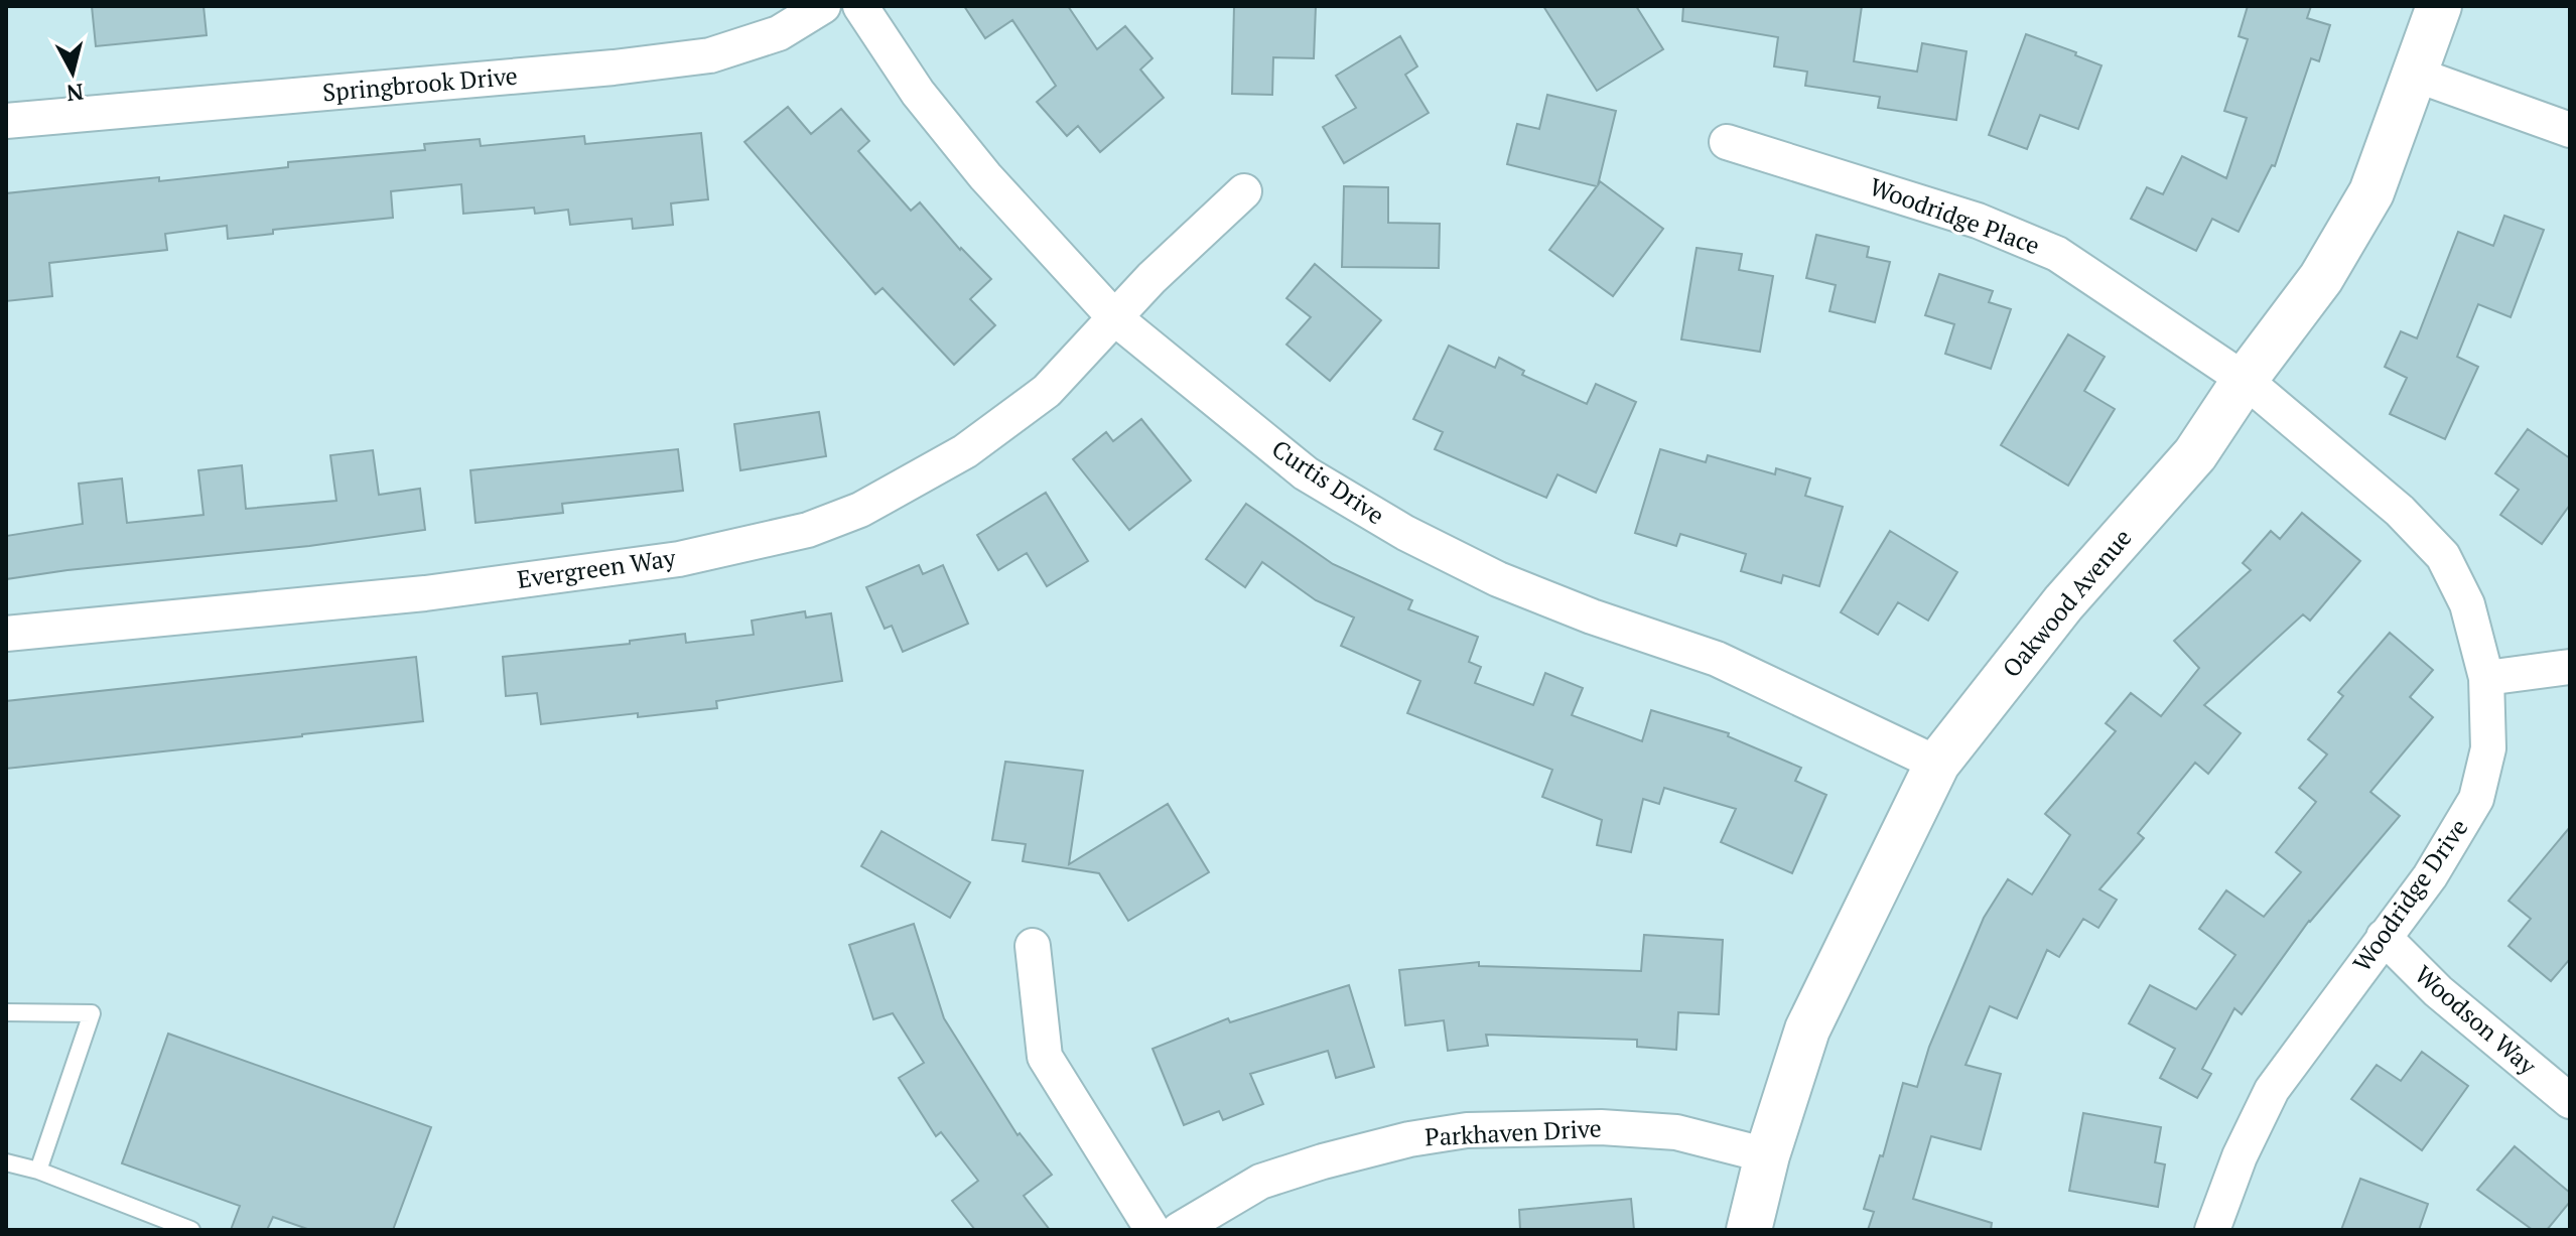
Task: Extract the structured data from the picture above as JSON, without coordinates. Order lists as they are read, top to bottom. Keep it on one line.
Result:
{"streets":{"main road":["Oakwood Avenue"],"street":["Springbrook Drive","Woodridge Place","Curtis Drive","Evergreen Way","Woodridge Drive","Woodson Way","Parkhaven Drive"]},"crossings":[["Woodridge Place","Oakwood Avenue"],["Woodridge Place","Woodridge Drive"],["Curtis Drive","Evergreen Way"],["Curtis Drive","Oakwood Avenue"],["Oakwood Avenue","Woodridge Drive"],["Oakwood Avenue","Parkhaven Drive"],["Woodridge Drive","Woodson Way"]],"north":"bottom"}
